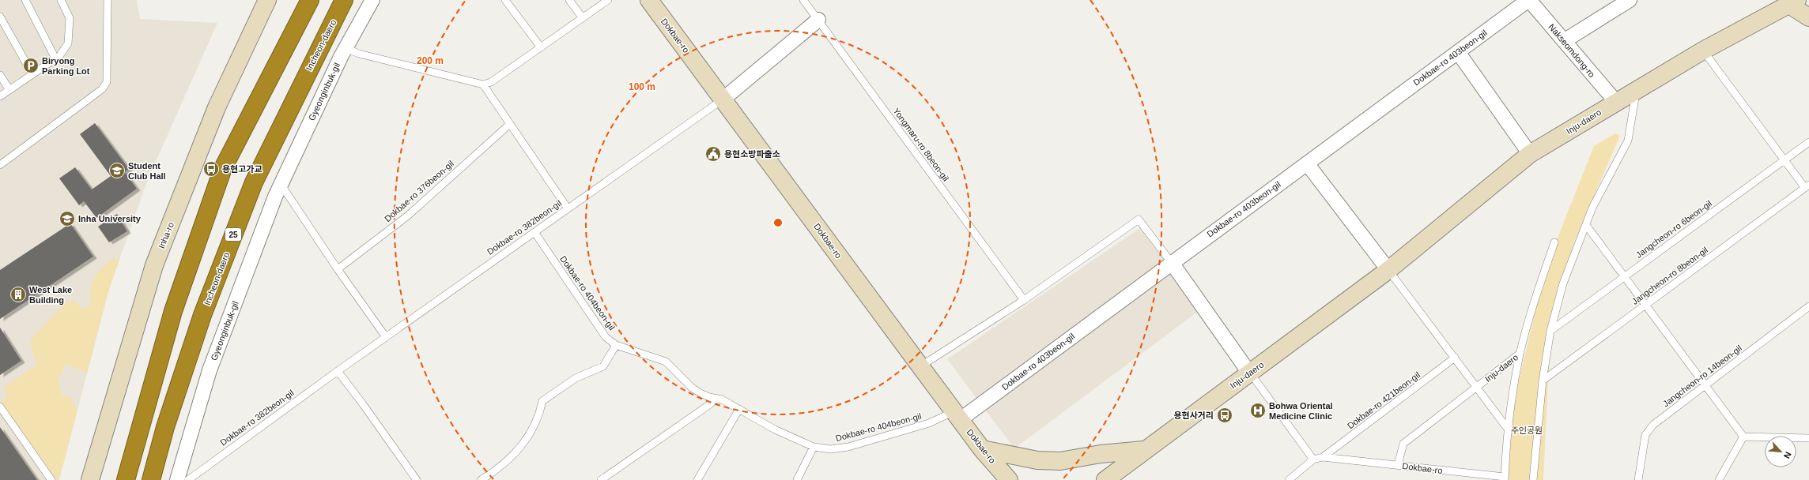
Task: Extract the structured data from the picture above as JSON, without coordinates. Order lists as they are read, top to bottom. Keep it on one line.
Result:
{"streets":{"highway":["Incheon-daero","25"],"main road":["Dokbae-ro","Inju-daero","Inha-ro"],"street":["Nakseomdong-ro","Dokbae-ro 403beon-gil","Gyeonginbuk-gil"],"lane":["Yongmaru-ro 8beon-gil","Dokbae-ro 376beon-gil","Dokbae-ro 382beon-gil","Jangcheon-ro 6beon-gil","Jangcheon-ro 8beon-gil","Dokbae-ro 404beon-gil","Jangcheon-ro 14beon-gil","Dokbae-ro 421beon-gil"]},"crossings":[["Dokbae-ro","Dokbae-ro 403beon-gil"],["Dokbae-ro","Inju-daero"],["Dokbae-ro","Dokbae-ro 382beon-gil"],["Dokbae-ro","Dokbae-ro 404beon-gil"],["Dokbae-ro","Dokbae-ro 421beon-gil"],["Nakseomdong-ro","Dokbae-ro 403beon-gil"],["Nakseomdong-ro","Inju-daero"],["Dokbae-ro 403beon-gil","Dokbae-ro 404beon-gil"],["Inju-daero","Dokbae-ro 421beon-gil"],["Dokbae-ro 382beon-gil","Dokbae-ro 404beon-gil"]],"parks":["주인공원"],"places":{"parking":["Biryong Parking Lot"],"public building":["용현소방파출소"],"bus stop":["용현고가교","용현사거리"],"school or university":["Student Club Hall","Inha University"],"building":["West Lake Building"],"hospital":["Bohwa Oriental Medicine Clinic"]},"north":"bottom right","rings":["200 m","100 m"]}
